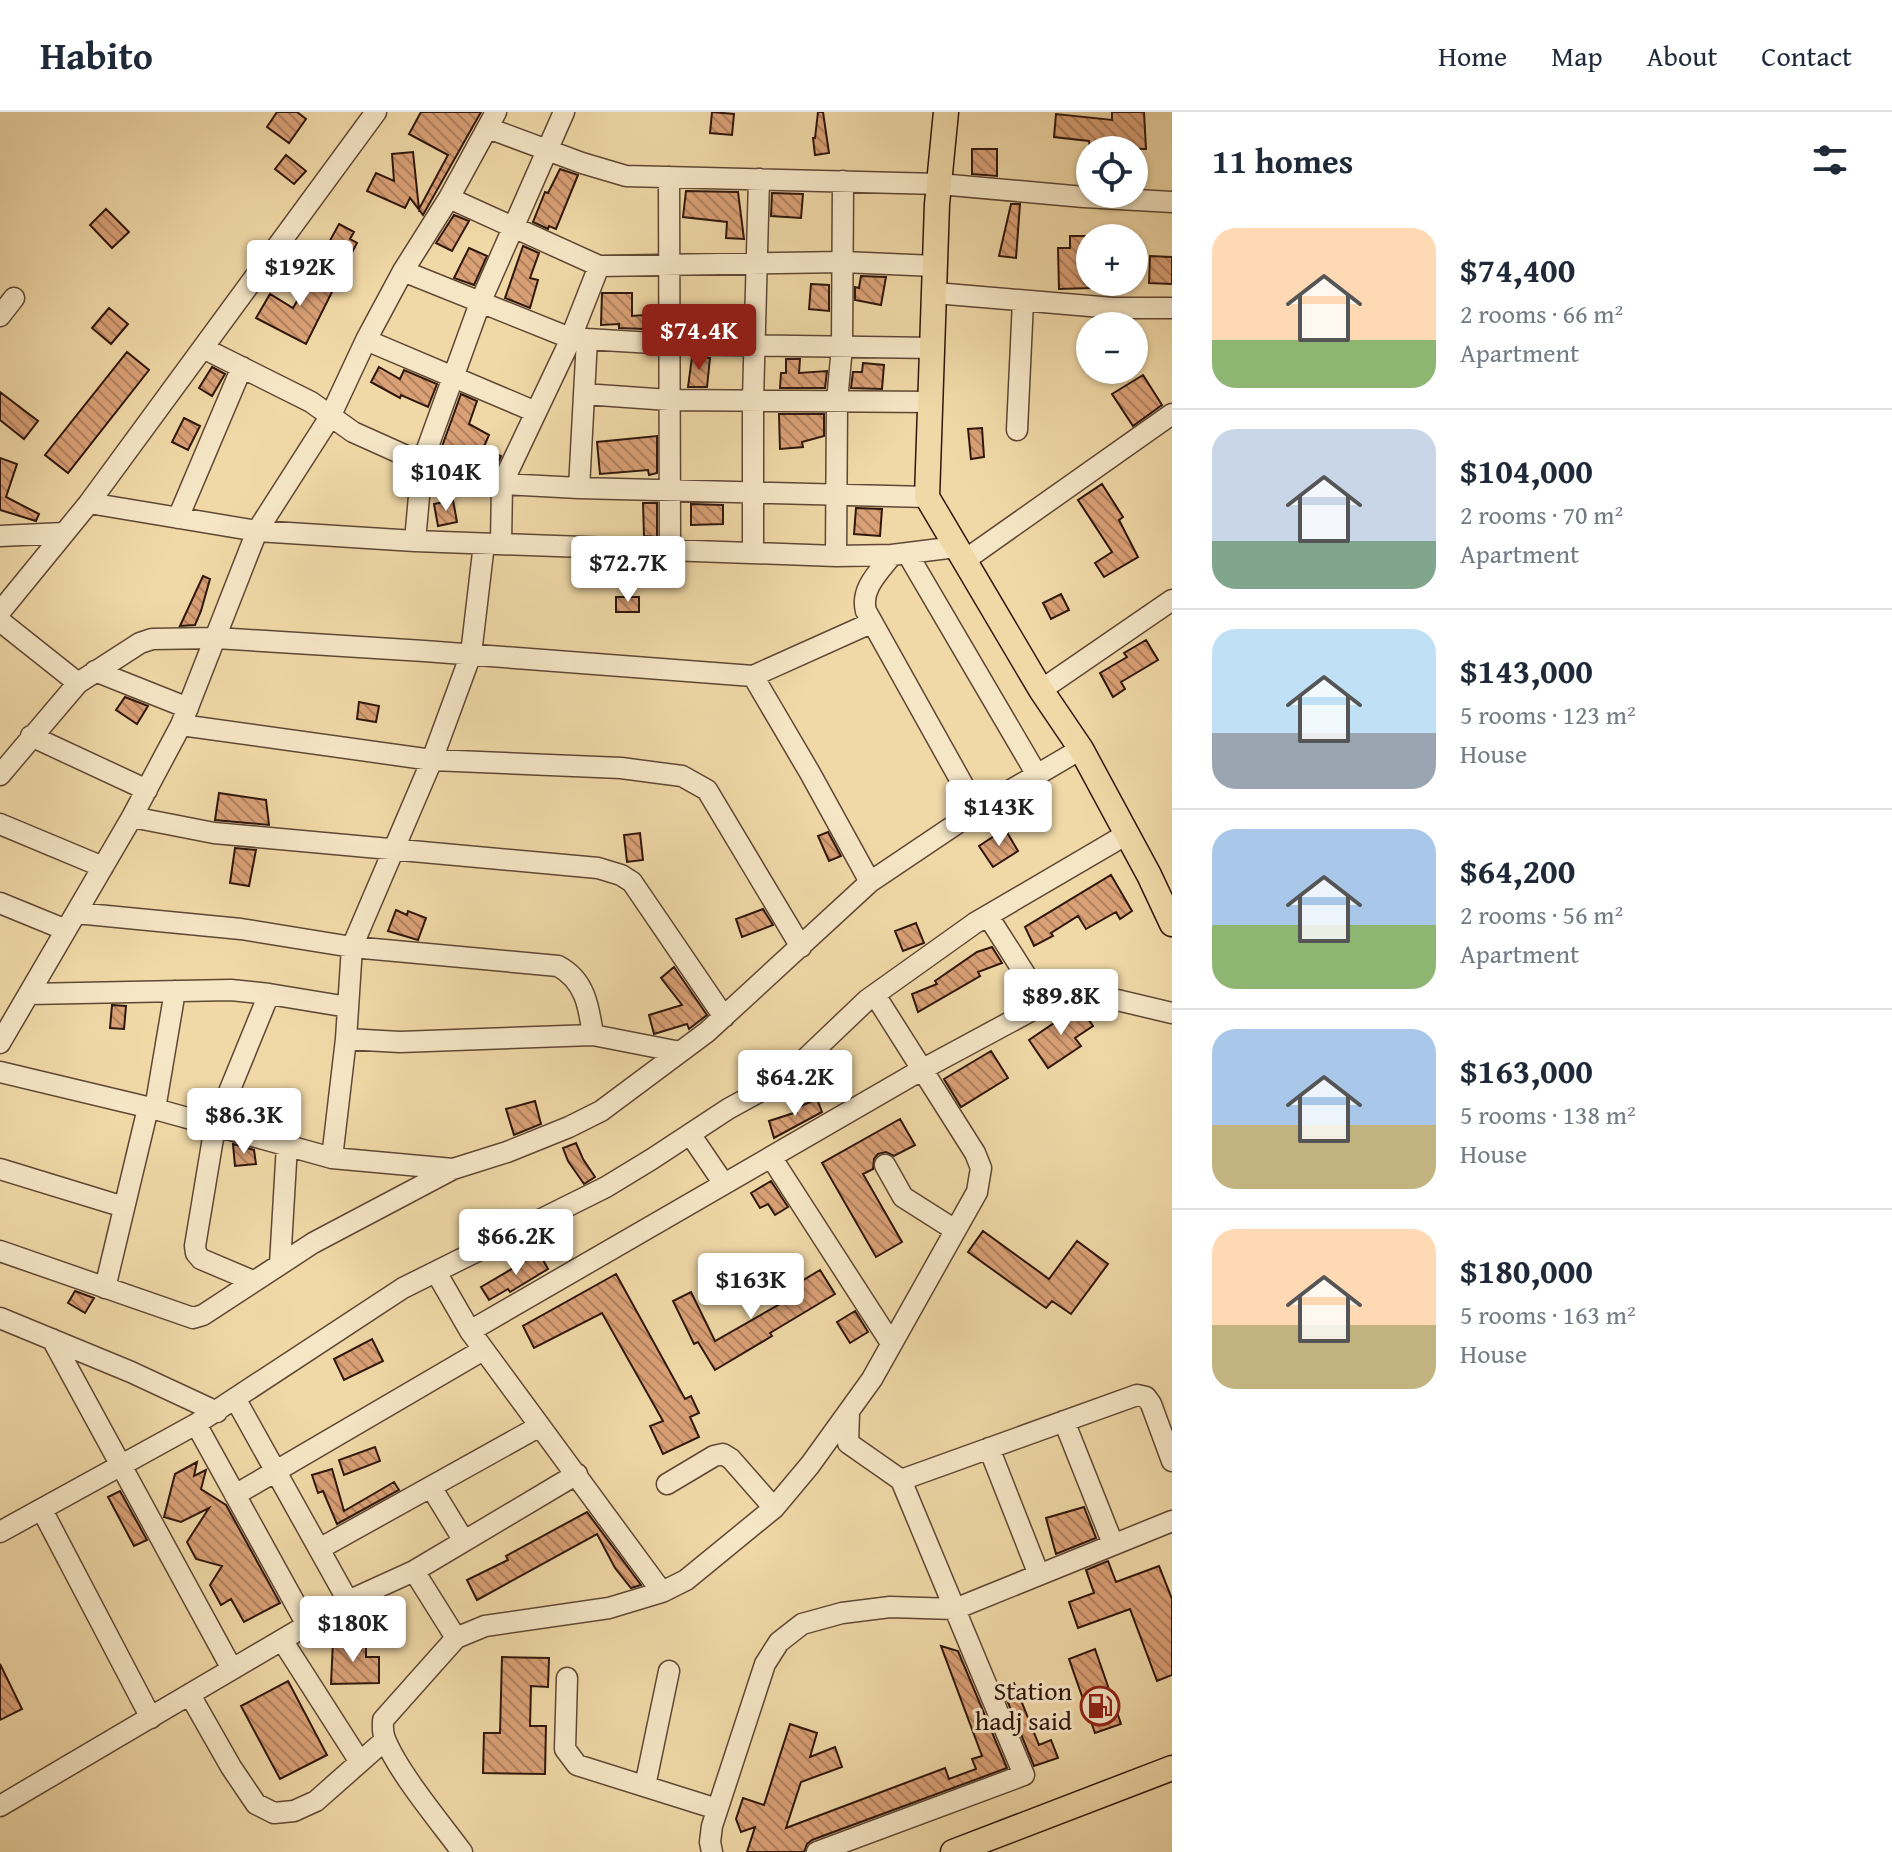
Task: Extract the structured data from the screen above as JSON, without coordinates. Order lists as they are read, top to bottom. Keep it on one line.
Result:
{"places":{"fuel station":["Station hadj said"]},"page":{"header":"Habito","nav":["Home","Map","About","Contact"],"heading":"11 homes","map_buttons":["+","−"],"list":[{"name":"$74,400","note":"2 rooms · 66 m² · Apartment"},{"name":"$104,000","note":"2 rooms · 70 m² · Apartment"},{"name":"$143,000","note":"5 rooms · 123 m² · House"},{"name":"$64,200","note":"2 rooms · 56 m² · Apartment"},{"name":"$163,000","note":"5 rooms · 138 m² · House"},{"name":"$180,000","note":"5 rooms · 163 m² · House"}],"price":["$192K","$74.4K","$104K","$72.7K","$143K","$89.8K","$64.2K","$86.3K","$66.2K","$163K","$180K"]}}
